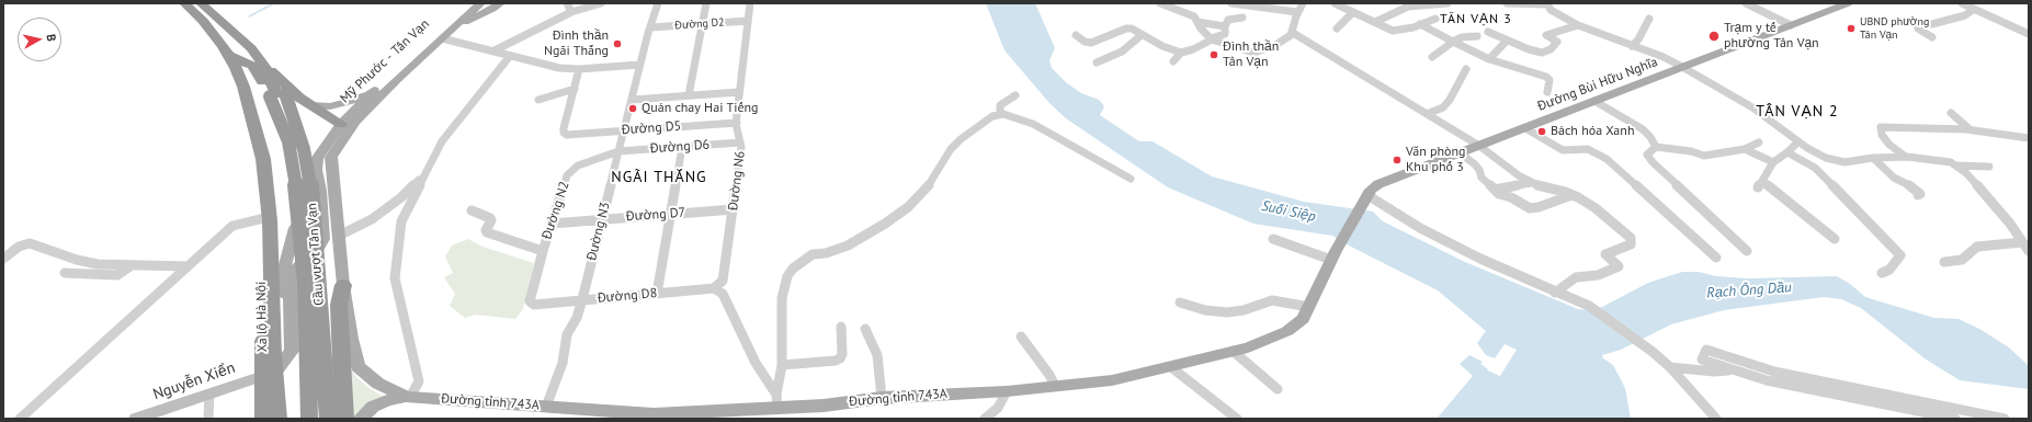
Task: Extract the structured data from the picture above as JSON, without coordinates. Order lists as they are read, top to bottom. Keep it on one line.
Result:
{"streets":{"highway":["Cầu vượt Tân Vạn","Xa lộ Hà Nội"],"main road":["Mỹ Phước - Tân Vạn","Đường Bùi Hữu Nghĩa","Nguyễn Xiển","Đường tỉnh 743A"],"street":["Đường D2","Đường D5","Đường D6","Đường N6","Đường N2","Đường D7","Đường N3","Đường D8"]},"crossings":[["Đường D2","Đường N6"],["Đường D2","Đường N3"],["Mỹ Phước - Tân Vạn","Đường tỉnh 743A"],["Đường Bùi Hữu Nghĩa","Đường tỉnh 743A"],["Đường D5","Đường N6"],["Đường D5","Đường N3"],["Đường D6","Đường N6"],["Đường D6","Đường N2"],["Đường D6","Đường N3"],["Đường N6","Đường D7"],["Đường N6","Đường D8"],["Đường N2","Đường D7"],["Đường N2","Đường N3"],["Đường N2","Đường D8"],["Đường D7","Đường N3"],["Đường N3","Đường D8"],["Đường N3","Đường tỉnh 743A"],["Xa lộ Hà Nội","Nguyễn Xiển"]],"districts":["TÂN VẠN 3","TÂN VẠN 2","NGÃI THẮNG"],"water":["Suối Siệp","Rạch Ông Dầu"],"places":["UBND phường Tân Vạn","Trạm y tế phường Tân Vạn","Đình thần Ngãi Thắng","Đình thần Tân Vạn","Quán chay Hai Tiếng","Bách hóa Xanh","Văn phòng Khu phố 3"],"north":"right"}
